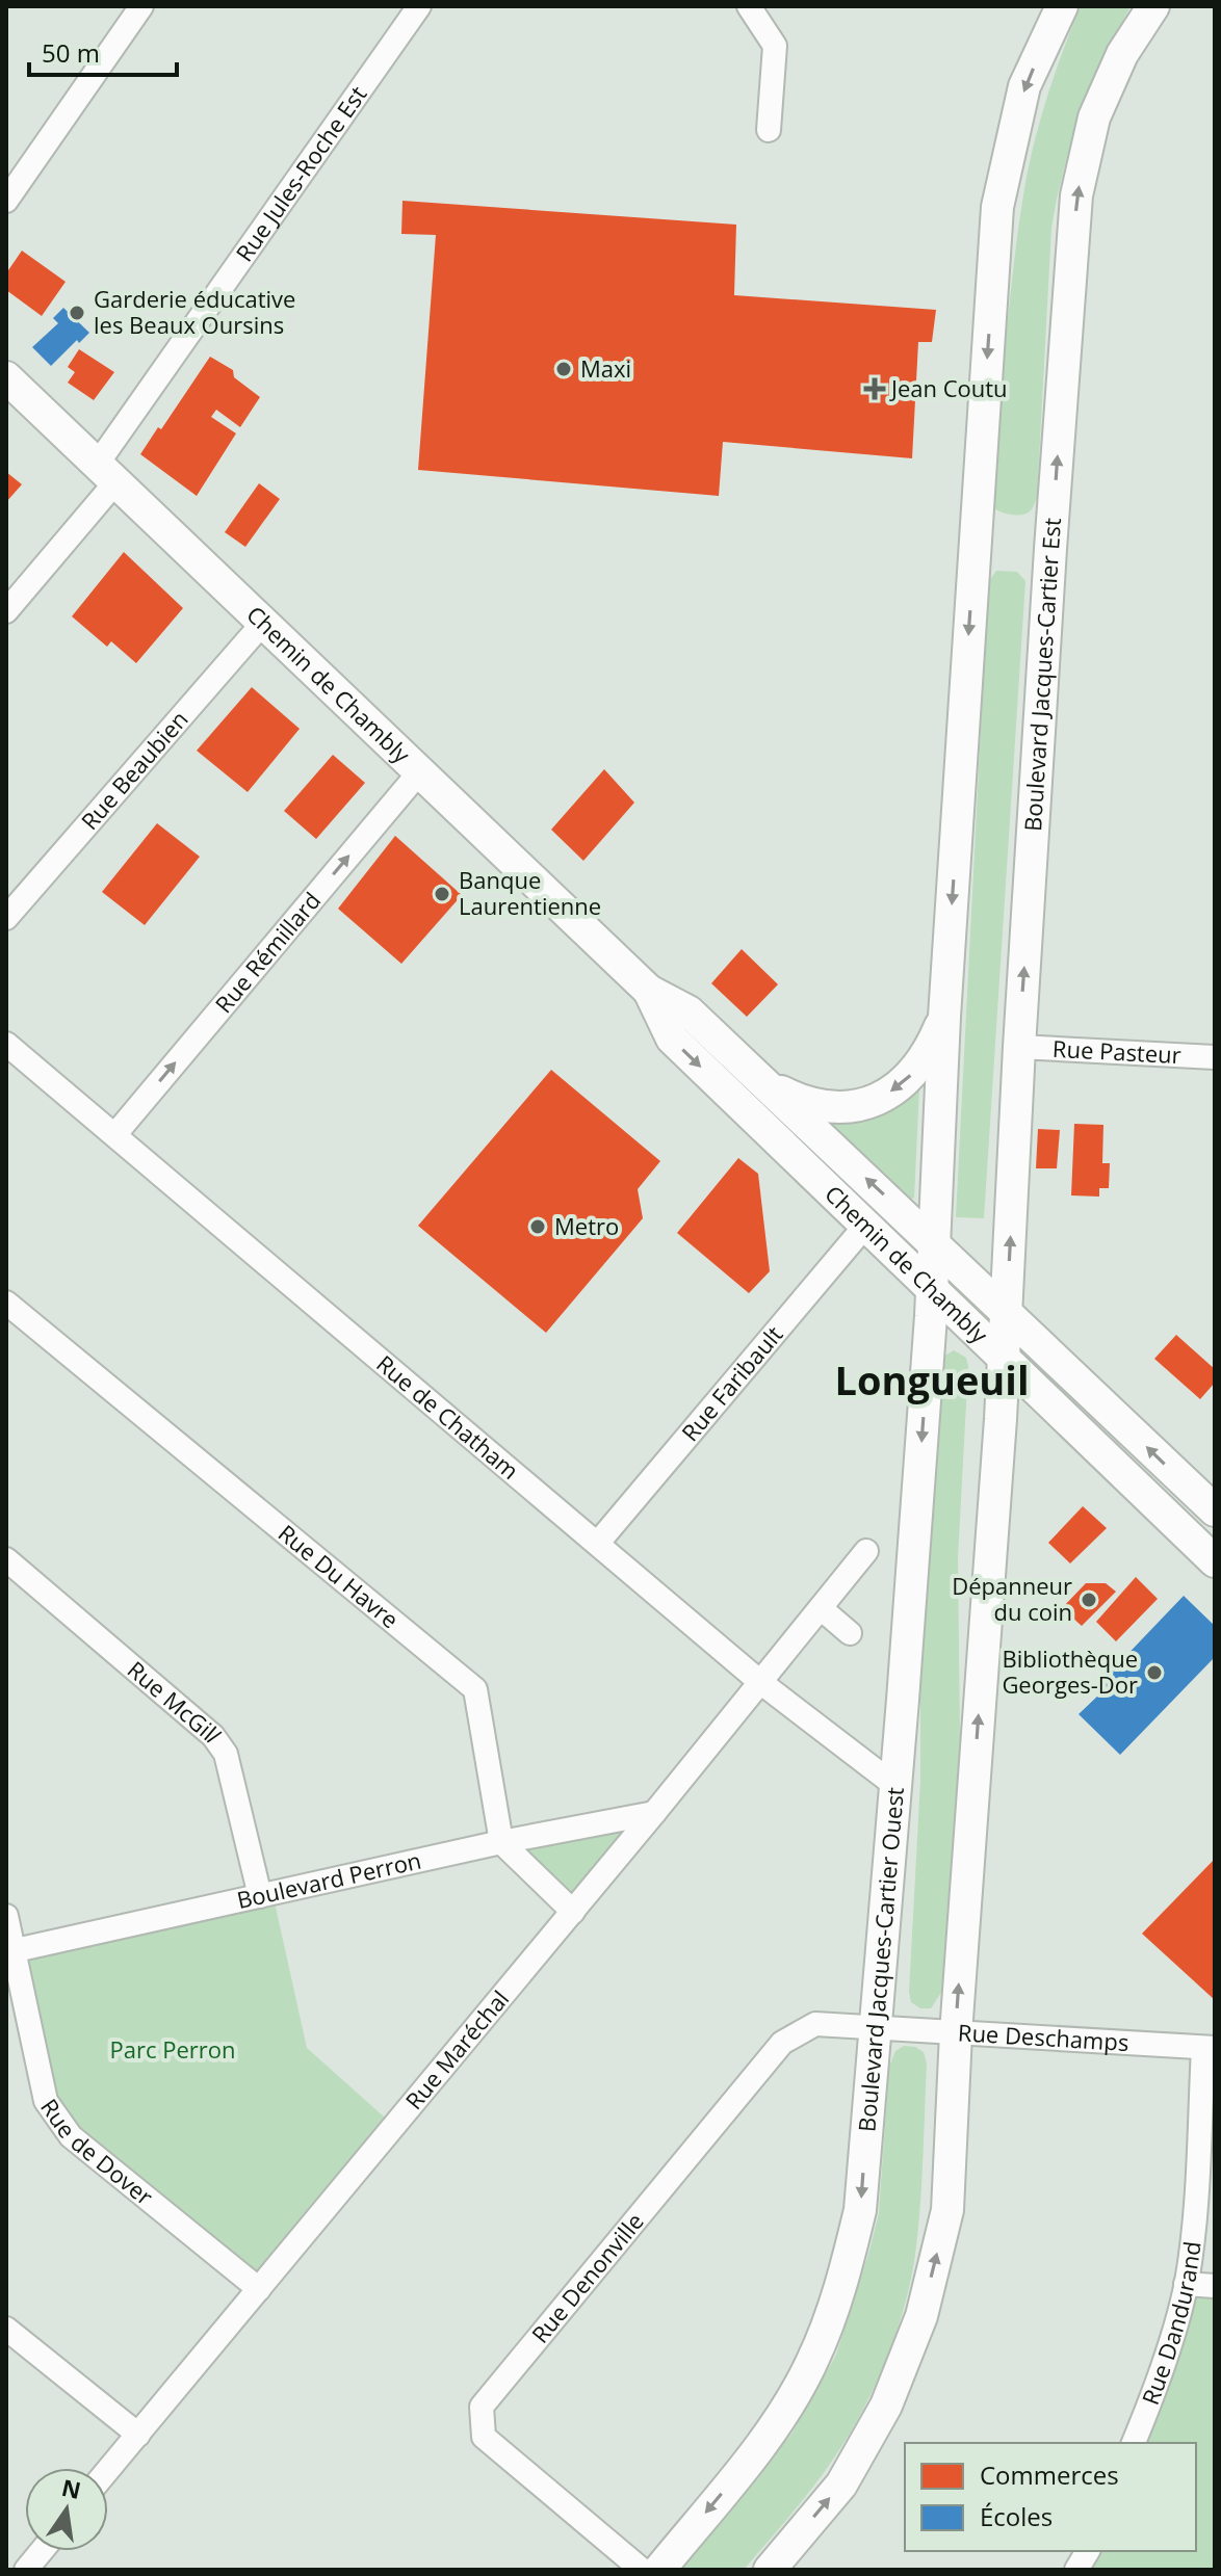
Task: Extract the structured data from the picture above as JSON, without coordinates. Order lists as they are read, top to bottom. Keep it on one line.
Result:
{"streets":{"main road":["Boulevard Jacques-Cartier Est","Chemin de Chambly","Boulevard Jacques-Cartier Ouest"],"street":["Rue Jules-Roche Est","Rue Beaubien","Rue Rémillard","Rue Pasteur","Rue Faribault","Rue de Chatham","Rue Du Havre","Rue McGill","Boulevard Perron","Rue Deschamps","Rue Maréchal","Rue de Dover","Rue Denonville","Rue Dandurand"]},"crossings":[["Rue Jules-Roche Est","Chemin de Chambly"],["Boulevard Jacques-Cartier Est","Chemin de Chambly"],["Boulevard Jacques-Cartier Est","Rue Pasteur"],["Chemin de Chambly","Rue Beaubien"],["Chemin de Chambly","Rue Rémillard"],["Chemin de Chambly","Rue Faribault"],["Chemin de Chambly","Boulevard Jacques-Cartier Ouest"],["Rue Rémillard","Rue de Chatham"],["Rue Faribault","Rue de Chatham"],["Rue de Chatham","Boulevard Jacques-Cartier Ouest"],["Rue de Chatham","Rue Maréchal"],["Rue Du Havre","Boulevard Perron"],["Rue McGill","Boulevard Perron"],["Boulevard Perron","Rue Maréchal"],["Boulevard Perron","Rue de Dover"],["Boulevard Jacques-Cartier Ouest","Rue Deschamps"],["Boulevard Jacques-Cartier Ouest","Rue Denonville"],["Rue Deschamps","Rue Denonville"],["Rue Deschamps","Rue Dandurand"],["Rue Maréchal","Rue de Dover"]],"one_way":["Rue Rémillard"],"districts":["Longueuil"],"parks":["Parc Perron"],"places":{"other":["Garderie éducative les Beaux Oursins","Maxi","Banque Laurentienne","Metro","Dépanneur du coin","Bibliothèque Georges-Dor"],"health":["Jean Coutu"]},"legend":["Commerces","Écoles"],"scale_bar":"50 m","north":"top"}
